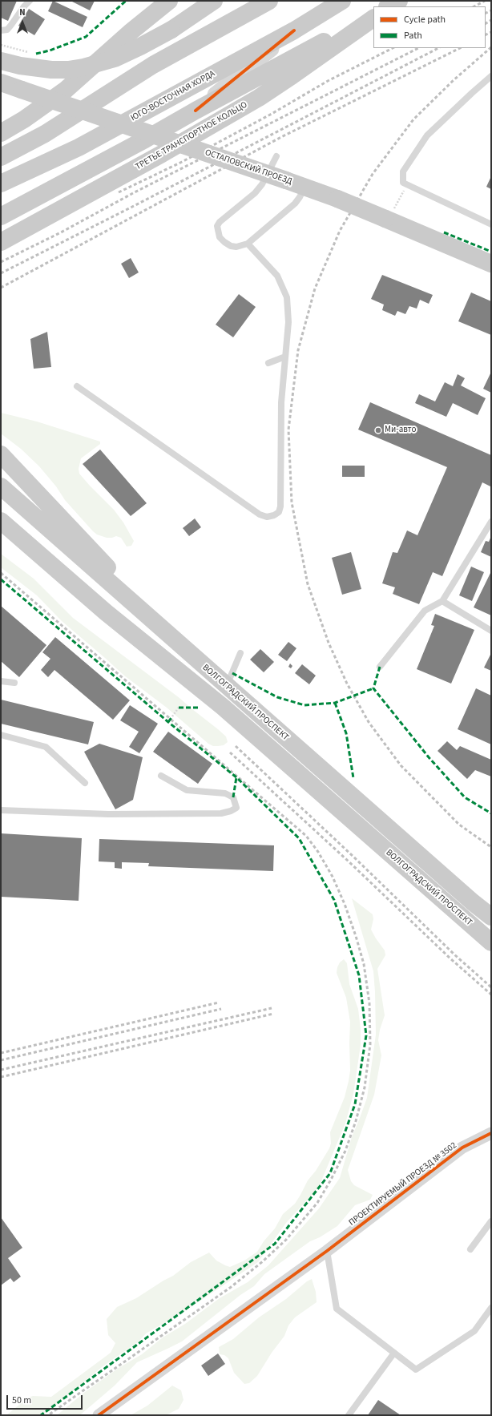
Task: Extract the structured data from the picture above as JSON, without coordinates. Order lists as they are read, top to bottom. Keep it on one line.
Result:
{"streets":{"main road":["ЮГО-ВОСТОЧНАЯ ХОРДА","ТРЕТЬЕ ТРАНСПОРТНОЕ КОЛЬЦО","ОСТАПОВСКИЙ ПРОЕЗД","ВОЛГОГРАДСКИЙ ПРОСПЕКТ"],"street":["ПРОЕКТИРУЕМЫЙ ПРОЕЗД № 3502"]},"places":["Ми-авто"],"legend":["Cycle path","Path"],"scale_bar":"50 m","north":"top"}
